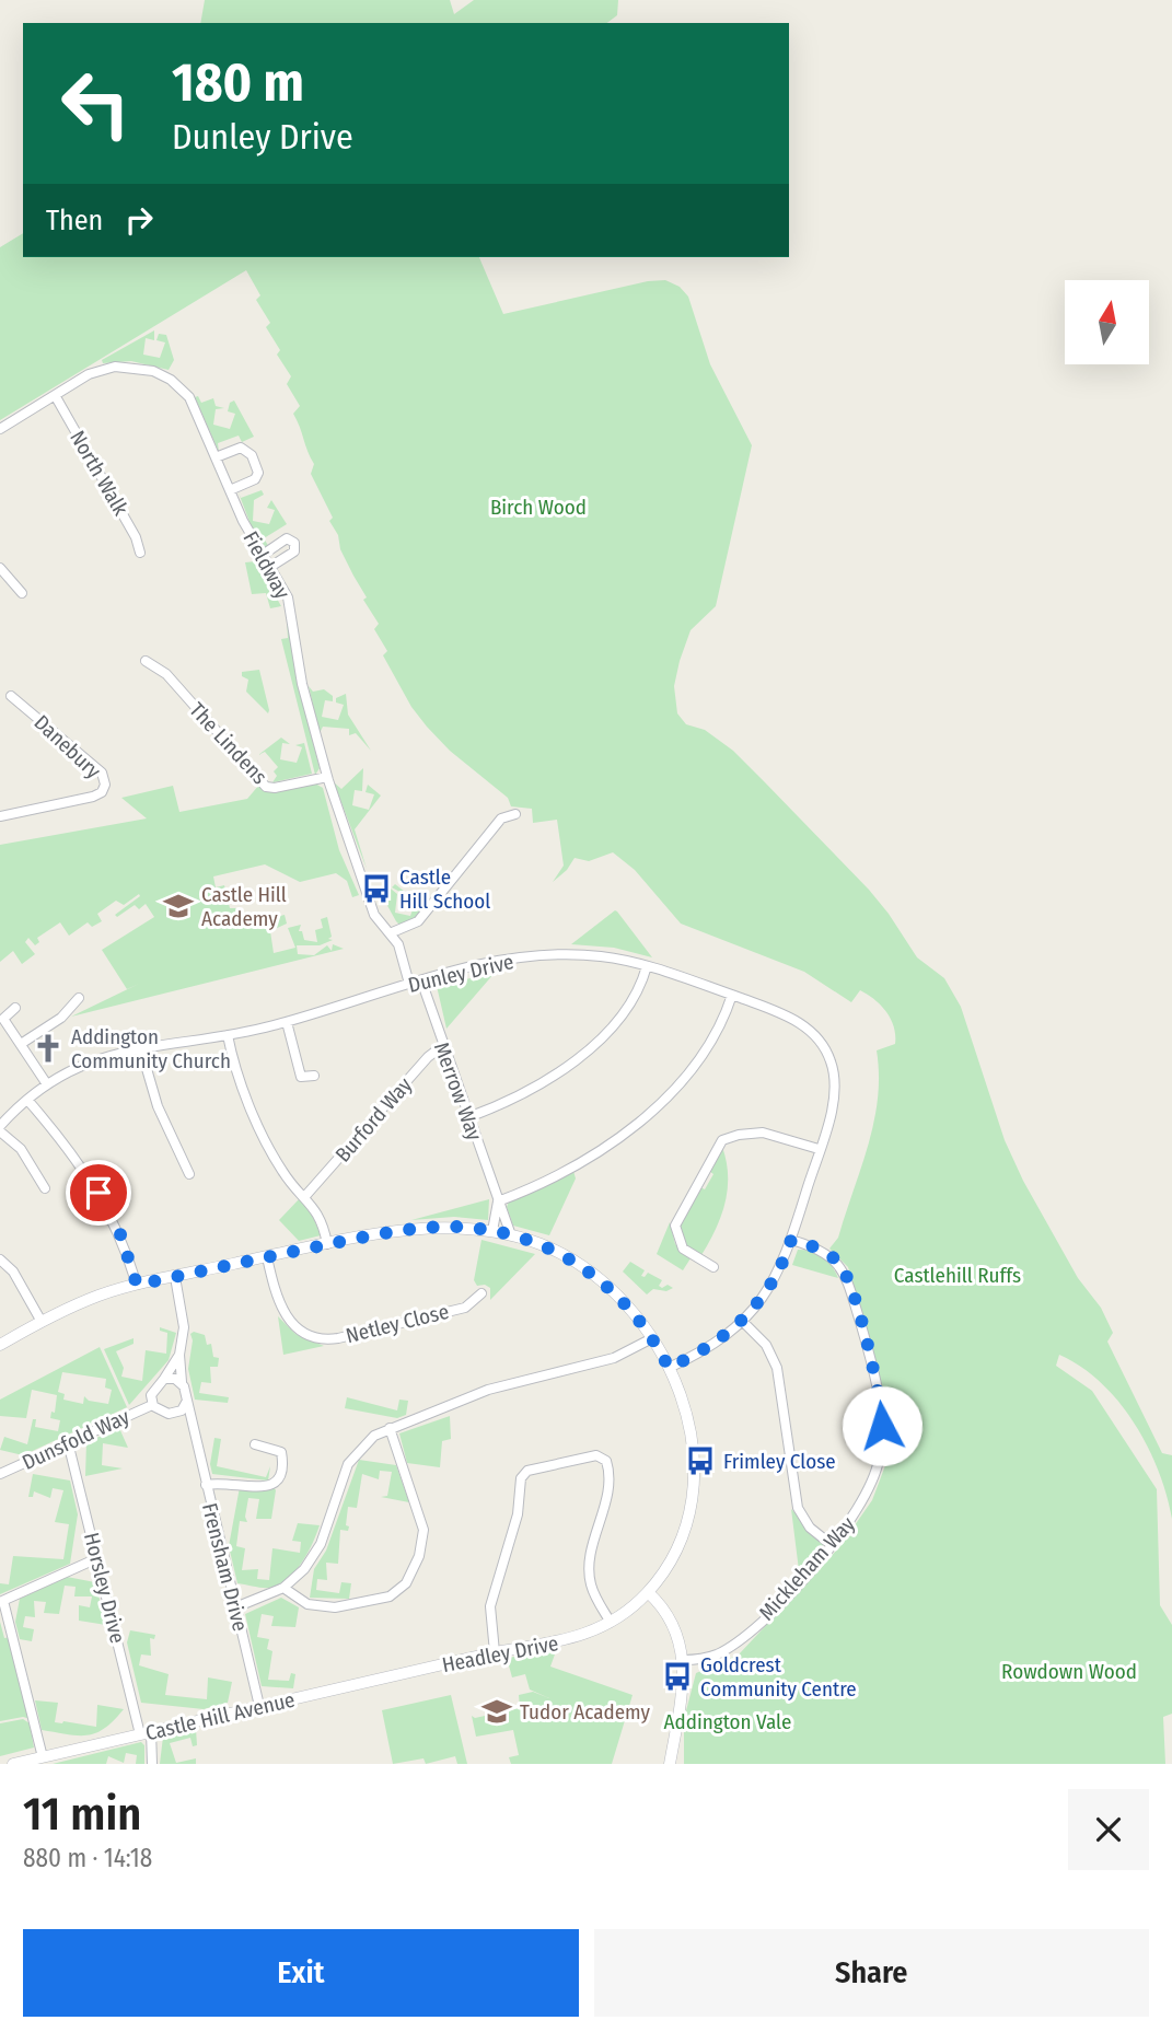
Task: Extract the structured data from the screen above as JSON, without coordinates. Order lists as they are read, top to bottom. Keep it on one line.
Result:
{"streets":{"street":["North Walk","Fieldway","The Lindens","Danebury","Dunley Drive","Merrow Way","Burford Way","Netley Close","Dunsfold Way","Frensham Drive","Mickleham Way","Horsley Drive","Headley Drive","Castle Hill Avenue"]},"crossings":[["North Walk","Fieldway"],["Fieldway","The Lindens"],["Fieldway","Dunley Drive"],["Dunley Drive","Merrow Way"],["Dunley Drive","Mickleham Way"],["Dunley Drive","Headley Drive"],["Merrow Way","Burford Way"],["Merrow Way","Headley Drive"],["Netley Close","Headley Drive"],["Dunsfold Way","Frensham Drive"],["Dunsfold Way","Horsley Drive"],["Frensham Drive","Headley Drive"],["Frensham Drive","Castle Hill Avenue"],["Horsley Drive","Castle Hill Avenue"],["Headley Drive","Castle Hill Avenue"]],"parks":["Birch Wood","Castlehill Ruffs","Rowdown Wood","Addington Vale"],"places":{"bus stop":["Castle Hill School","Frimley Close","Goldcrest Community Centre"],"school or university":["Castle Hill Academy","Tudor Academy"],"church":["Addington Community Church"]},"north":"top","page":{"turn":["180 m","Dunley Drive"],"then":"Then","heading":["11 min","880 m · 14:18"],"buttons":["Exit","Share"]}}
